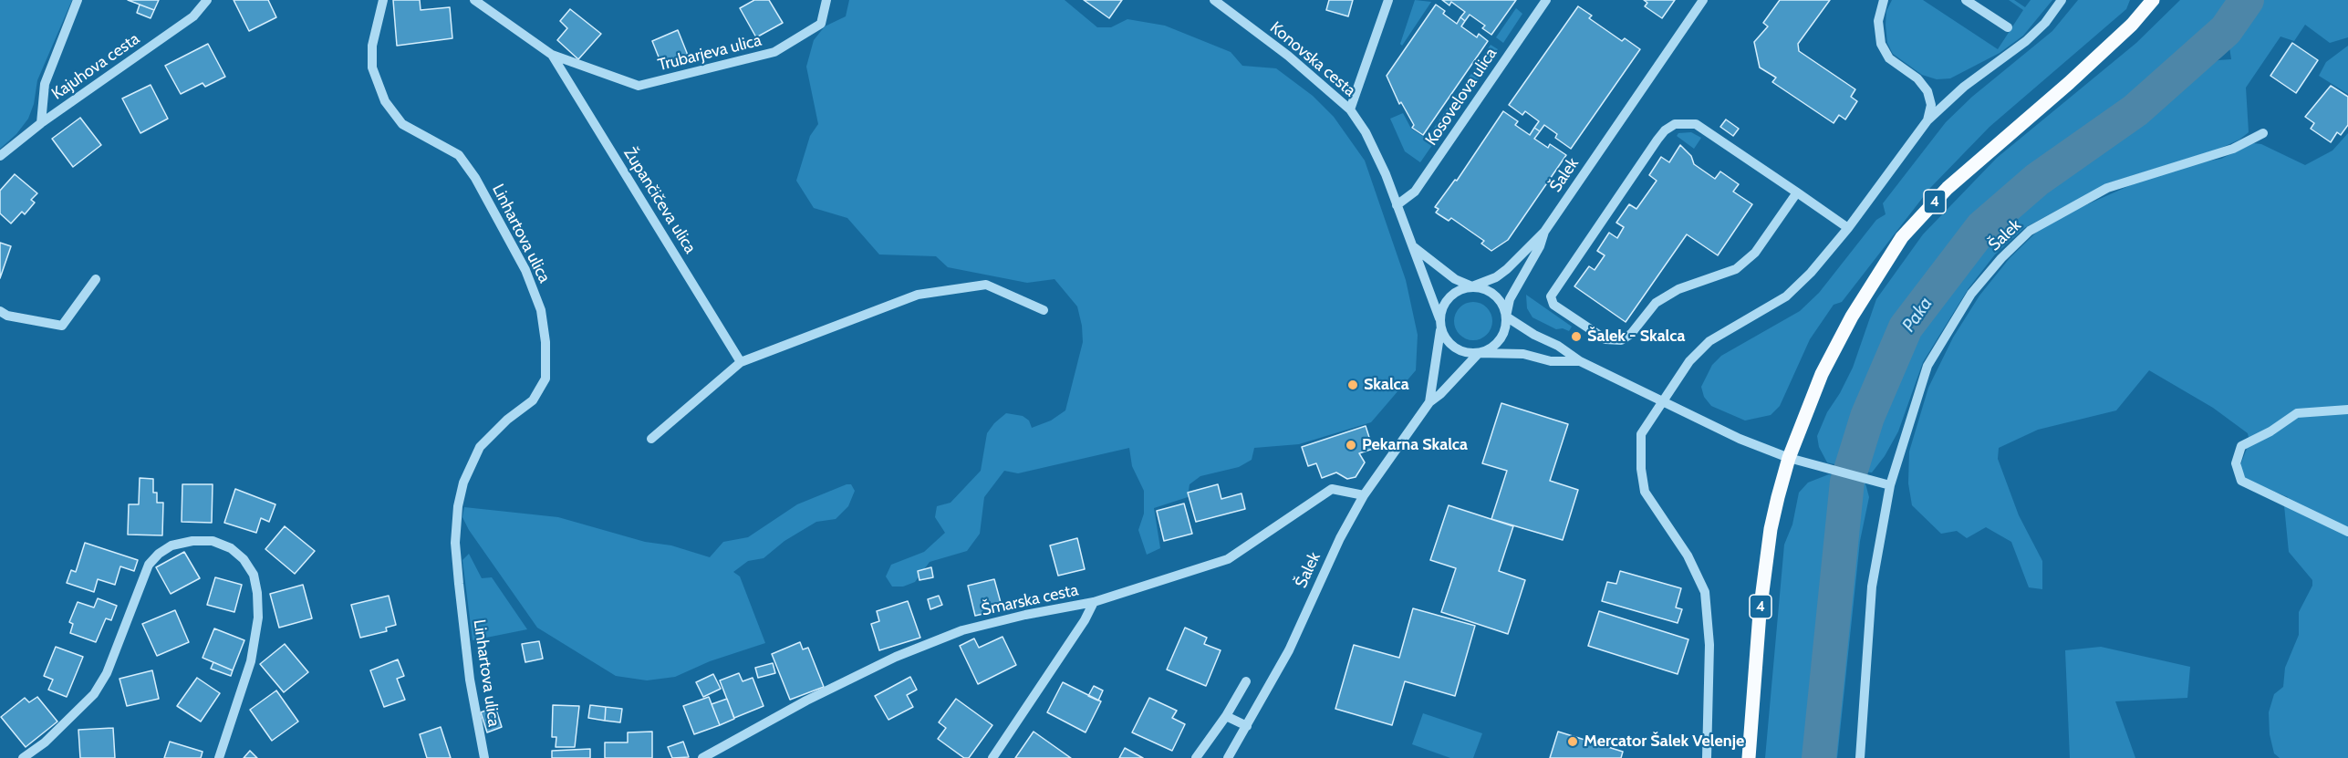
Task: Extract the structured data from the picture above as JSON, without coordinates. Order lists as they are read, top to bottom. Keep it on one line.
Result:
{"streets":{"main road":["4"],"street":["Trubarjeva ulica","Konovska cesta","Kajuhova cesta","Kosovelova ulica","Šalek","Župančičeva ulica","Linhartova ulica","Šmarska cesta"]},"crossings":[["Trubarjeva ulica","Župančičeva ulica"],["Konovska cesta","Kosovelova ulica"],["Šalek","Šmarska cesta"]],"water":["Paka"],"places":["Šalek - Skalca","Skalca","Pekarna Skalca","Mercator Šalek Velenje"]}
